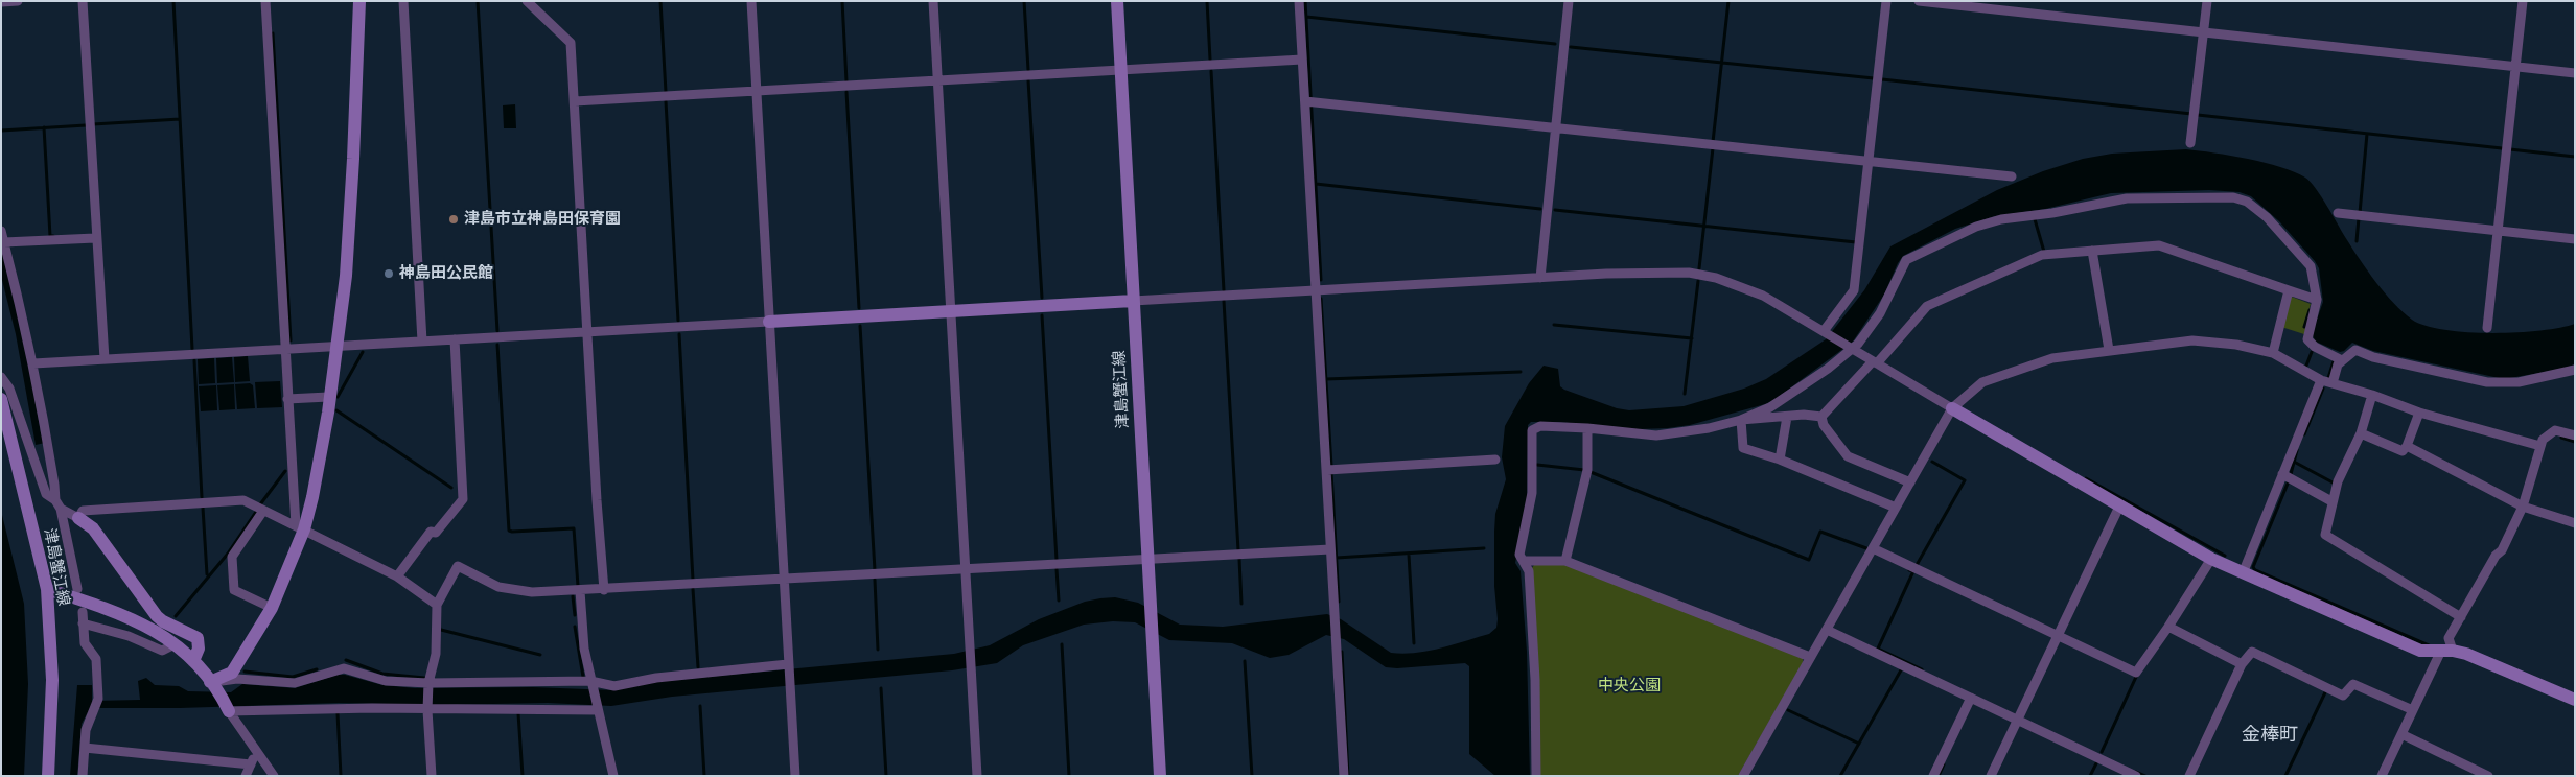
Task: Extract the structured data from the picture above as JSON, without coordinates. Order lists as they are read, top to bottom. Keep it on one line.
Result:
{"streets":{"street":["津島蟹江線"]},"districts":["金棒町"],"parks":["中央公園"],"places":["津島市立神島田保育園","神島田公民館"]}
